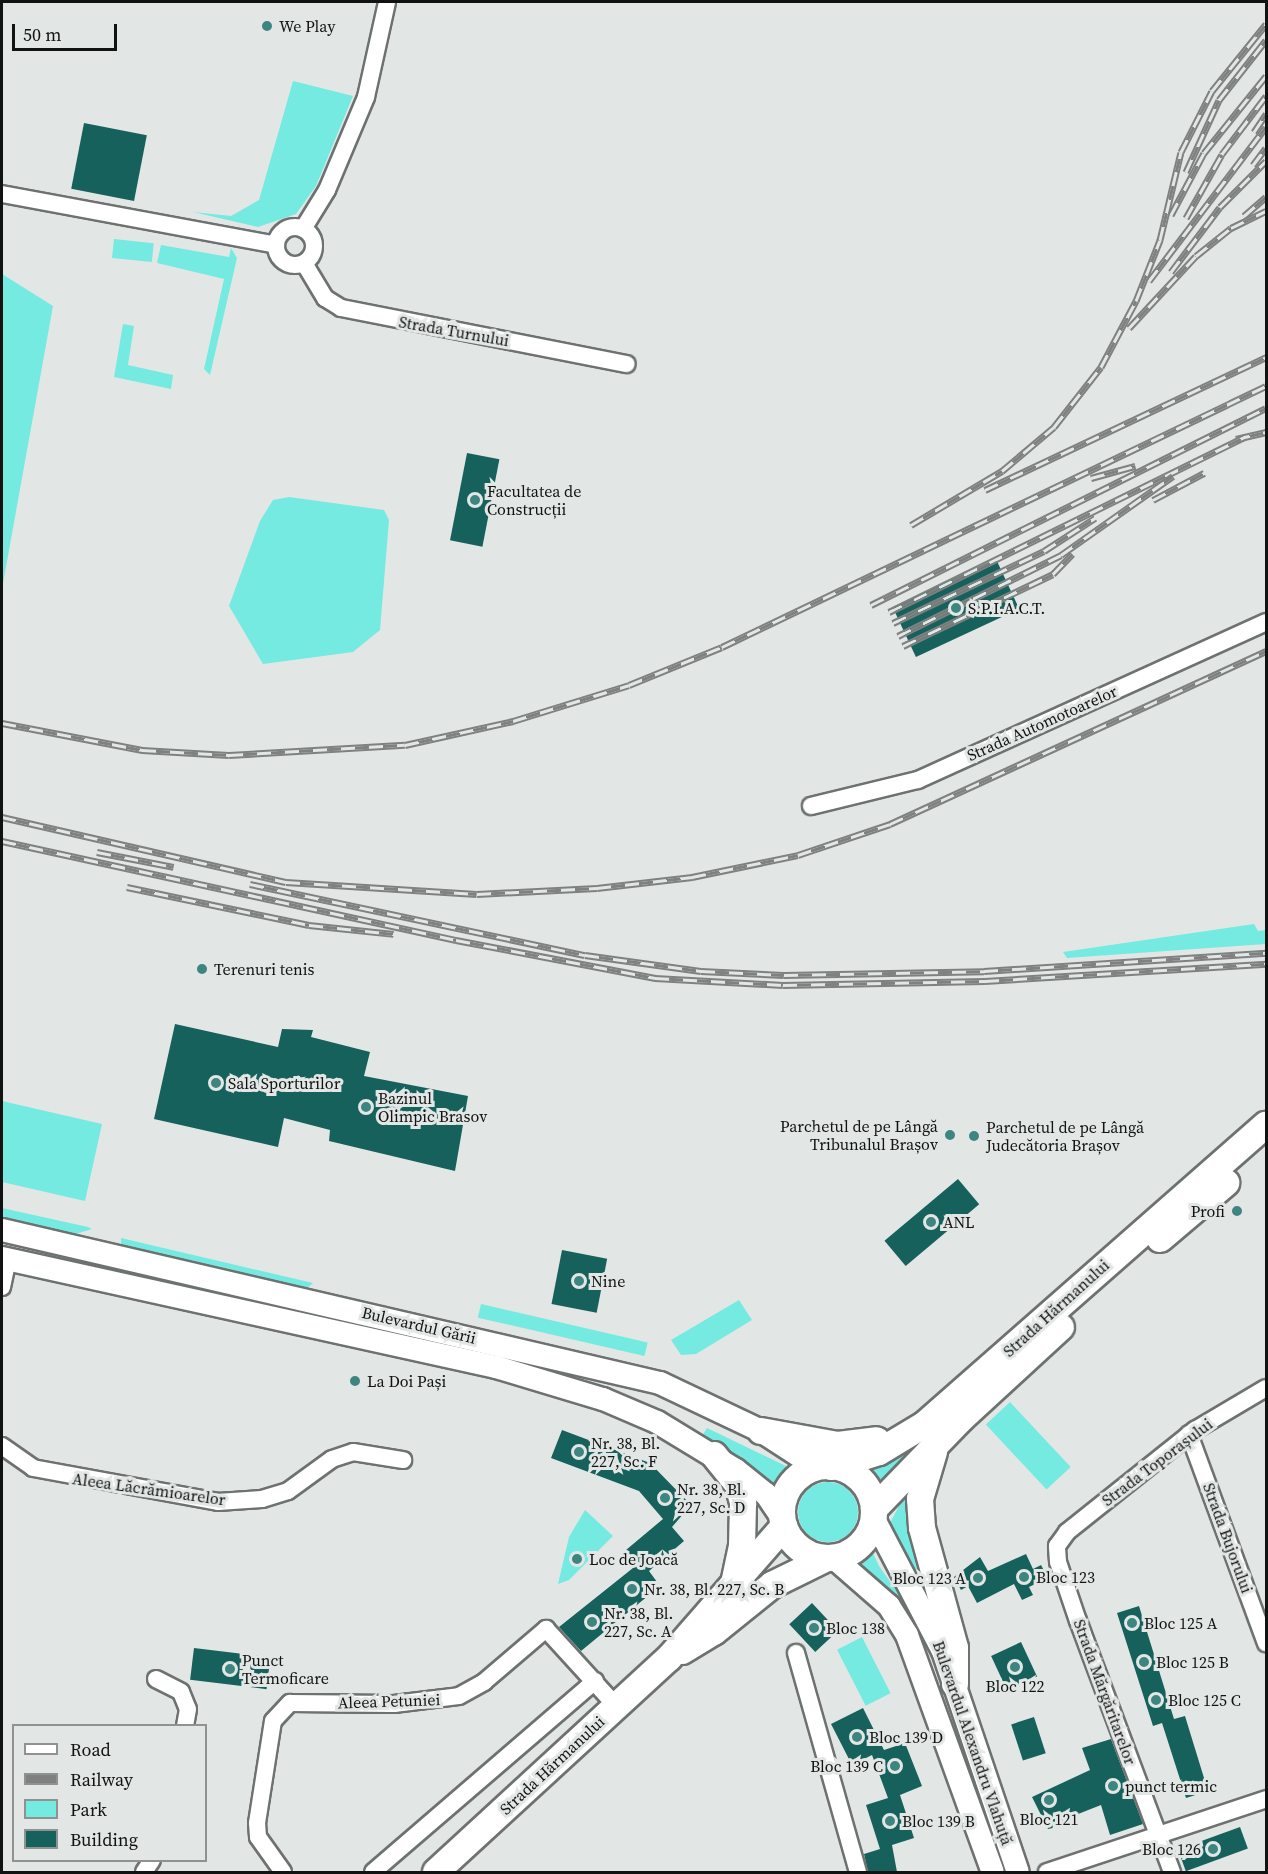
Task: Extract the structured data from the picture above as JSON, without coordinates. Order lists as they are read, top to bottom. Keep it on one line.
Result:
{"streets":{"main road":["Strada Hărmanului","Bulevardul Gării","Bulevardul Alexandru Vlahuță"],"street":["Strada Turnului","Strada Automotoarelor","Strada Toporașului","Aleea Lăcrămioarelor","Strada Bujorului","Strada Mărgăritarelor","Aleea Petuniei"]},"crossings":[["Strada Hărmanului","Bulevardul Gării"],["Strada Hărmanului","Aleea Petuniei"],["Strada Hărmanului","Bulevardul Alexandru Vlahuță"],["Bulevardul Gării","Bulevardul Alexandru Vlahuță"],["Strada Toporașului","Strada Bujorului"],["Strada Toporașului","Strada Mărgăritarelor"]],"places":["We Play","Facultatea de Construcții","S.P.I.A.C.T.","Terenuri tenis","Sala Sporturilor","Bazinul Olimpic Brasov","Parchetul de pe Lângă Tribunalul Brașov","Parchetul de pe Lângă Judecătoria Brașov","Profi","ANL","Nine","La Doi Pași","Nr. 38, Bl. 227, Sc. F","Nr. 38, Bl. 227, Sc. D","Loc de Joacă","Bloc 123","Bloc 123 A","Nr. 38, Bl. 227, Sc. B","Nr. 38, Bl. 227, Sc. A","Bloc 125 A","Bloc 138","Bloc 125 B","Bloc 122","Punct Termoficare","Bloc 125 C","Bloc 139 D","Bloc 139 C","punct termic","Bloc 121","Bloc 139 B","Bloc 126"],"legend":["Road","Railway","Park","Building"],"scale_bar":"50 m"}
